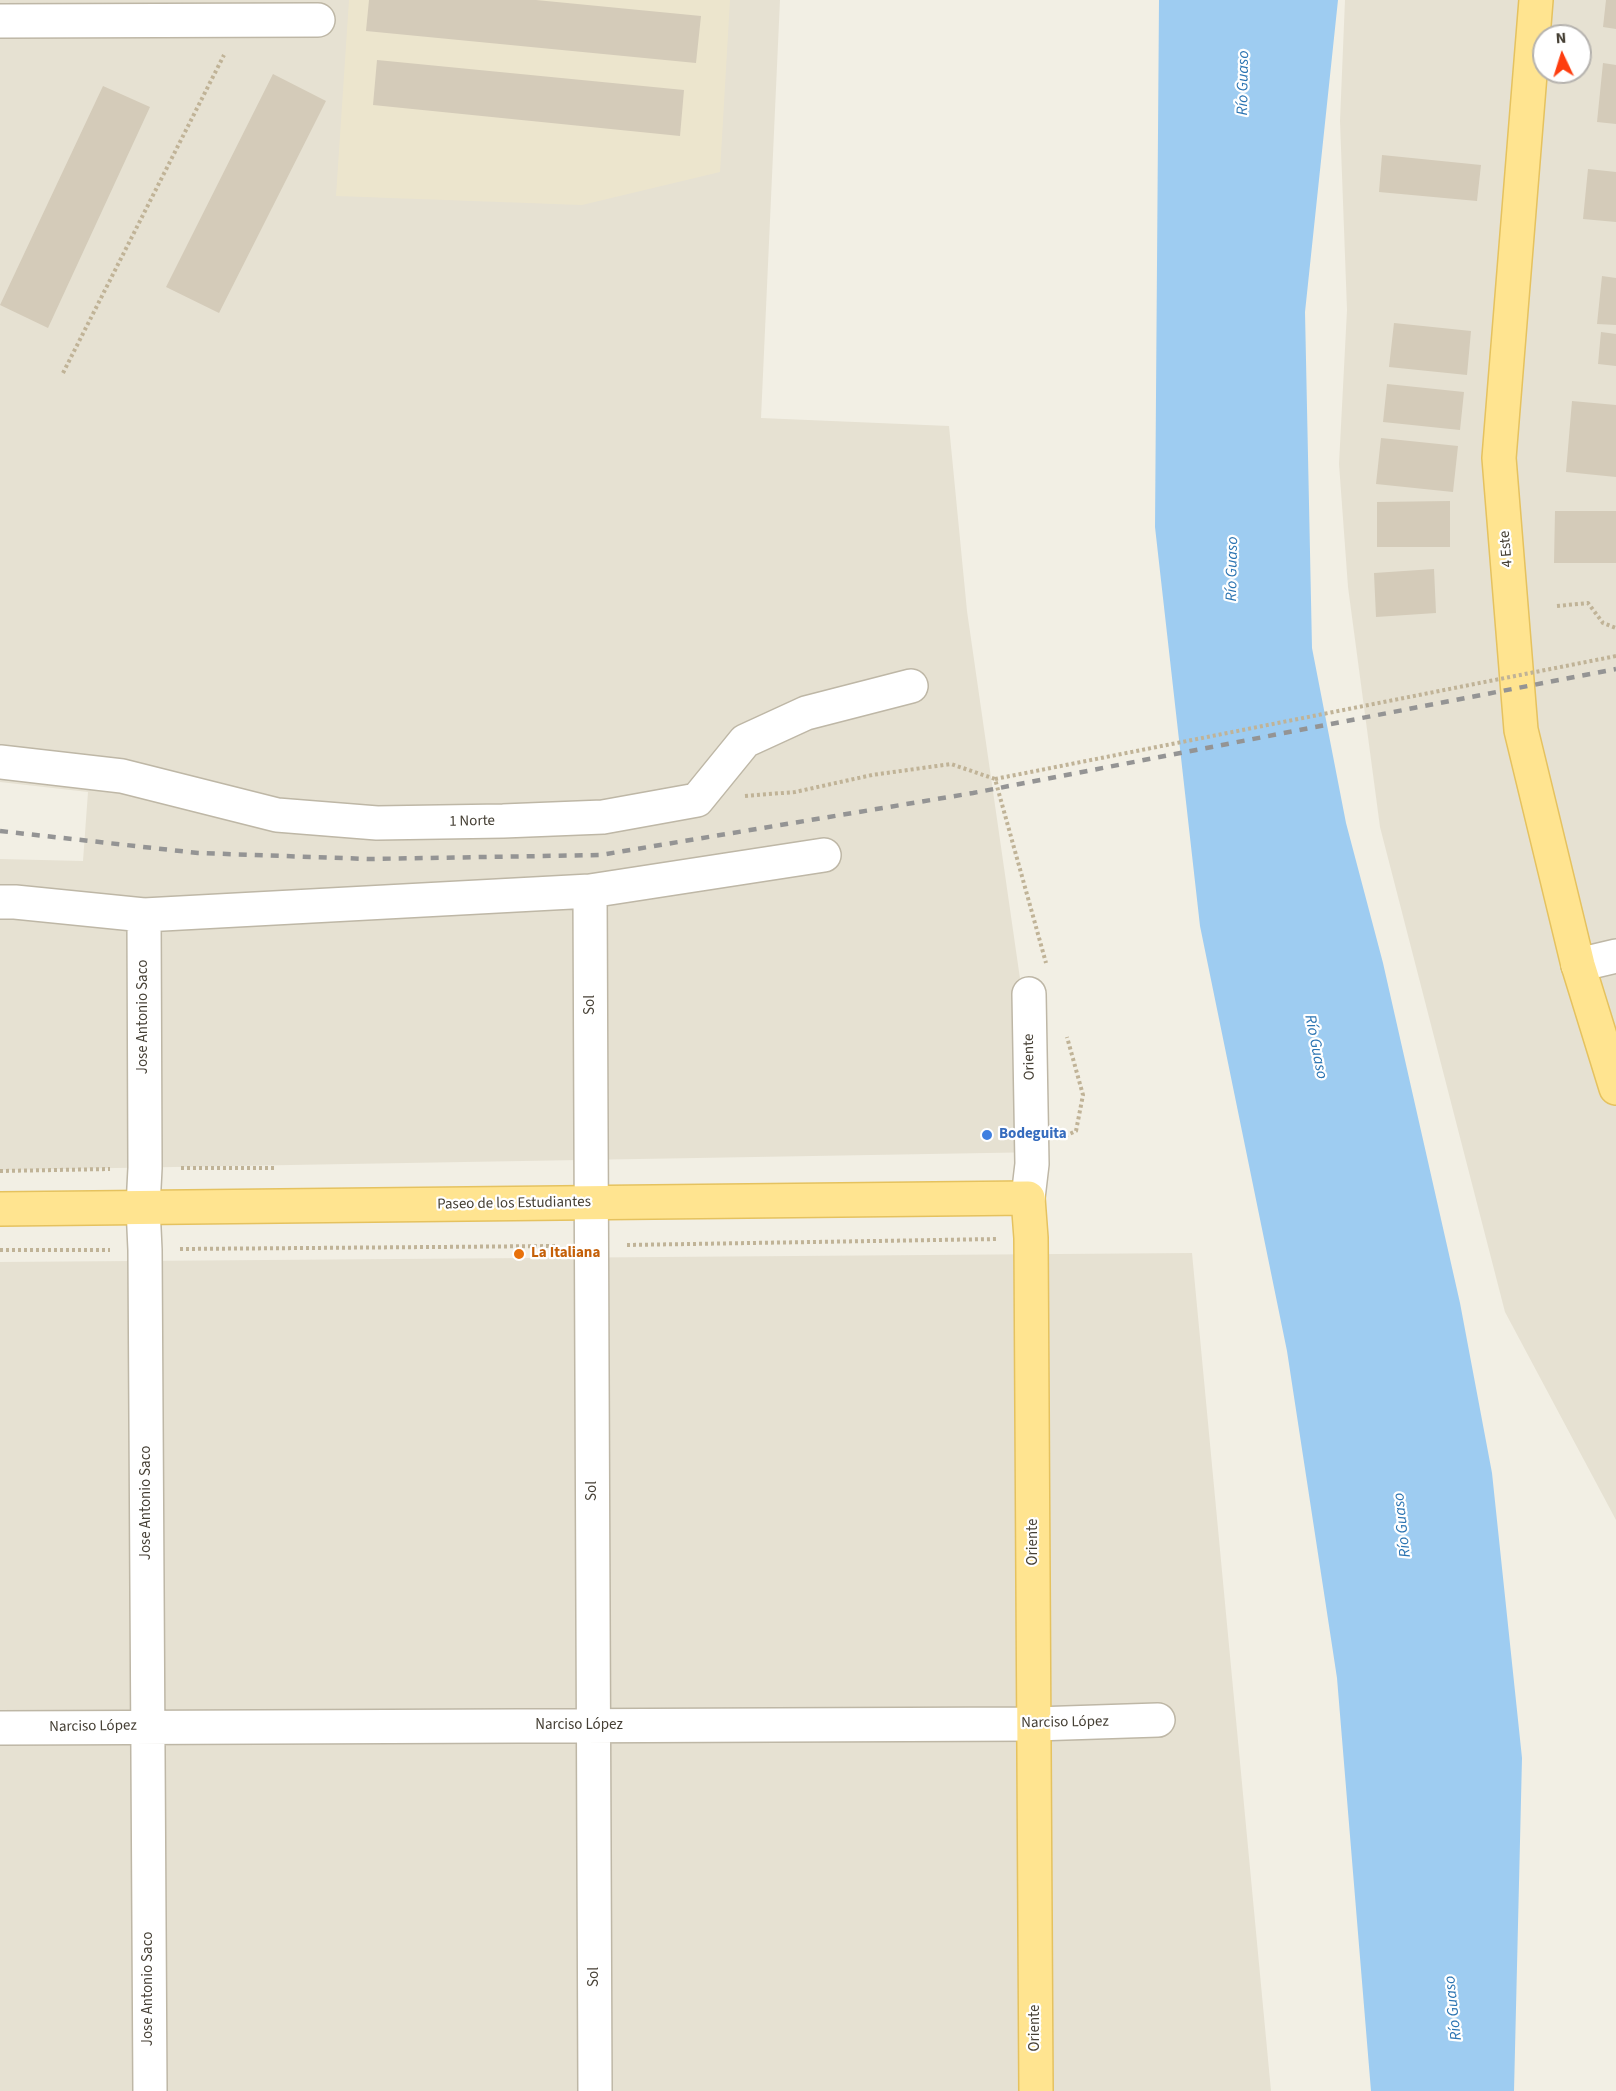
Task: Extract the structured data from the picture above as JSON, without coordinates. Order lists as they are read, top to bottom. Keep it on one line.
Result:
{"streets":{"main road":["4 Este","Oriente","Paseo de los Estudiantes"],"street":["1 Norte","Sol","Jose Antonio Saco","Narciso López"]},"crossings":[["Sol","Paseo de los Estudiantes"],["Sol","Narciso López"],["Jose Antonio Saco","Paseo de los Estudiantes"],["Jose Antonio Saco","Narciso López"],["Oriente","Paseo de los Estudiantes"],["Oriente","Narciso López"]],"water":["Río Guaso"],"places":["Bodeguita","La Italiana"],"north":"top"}
